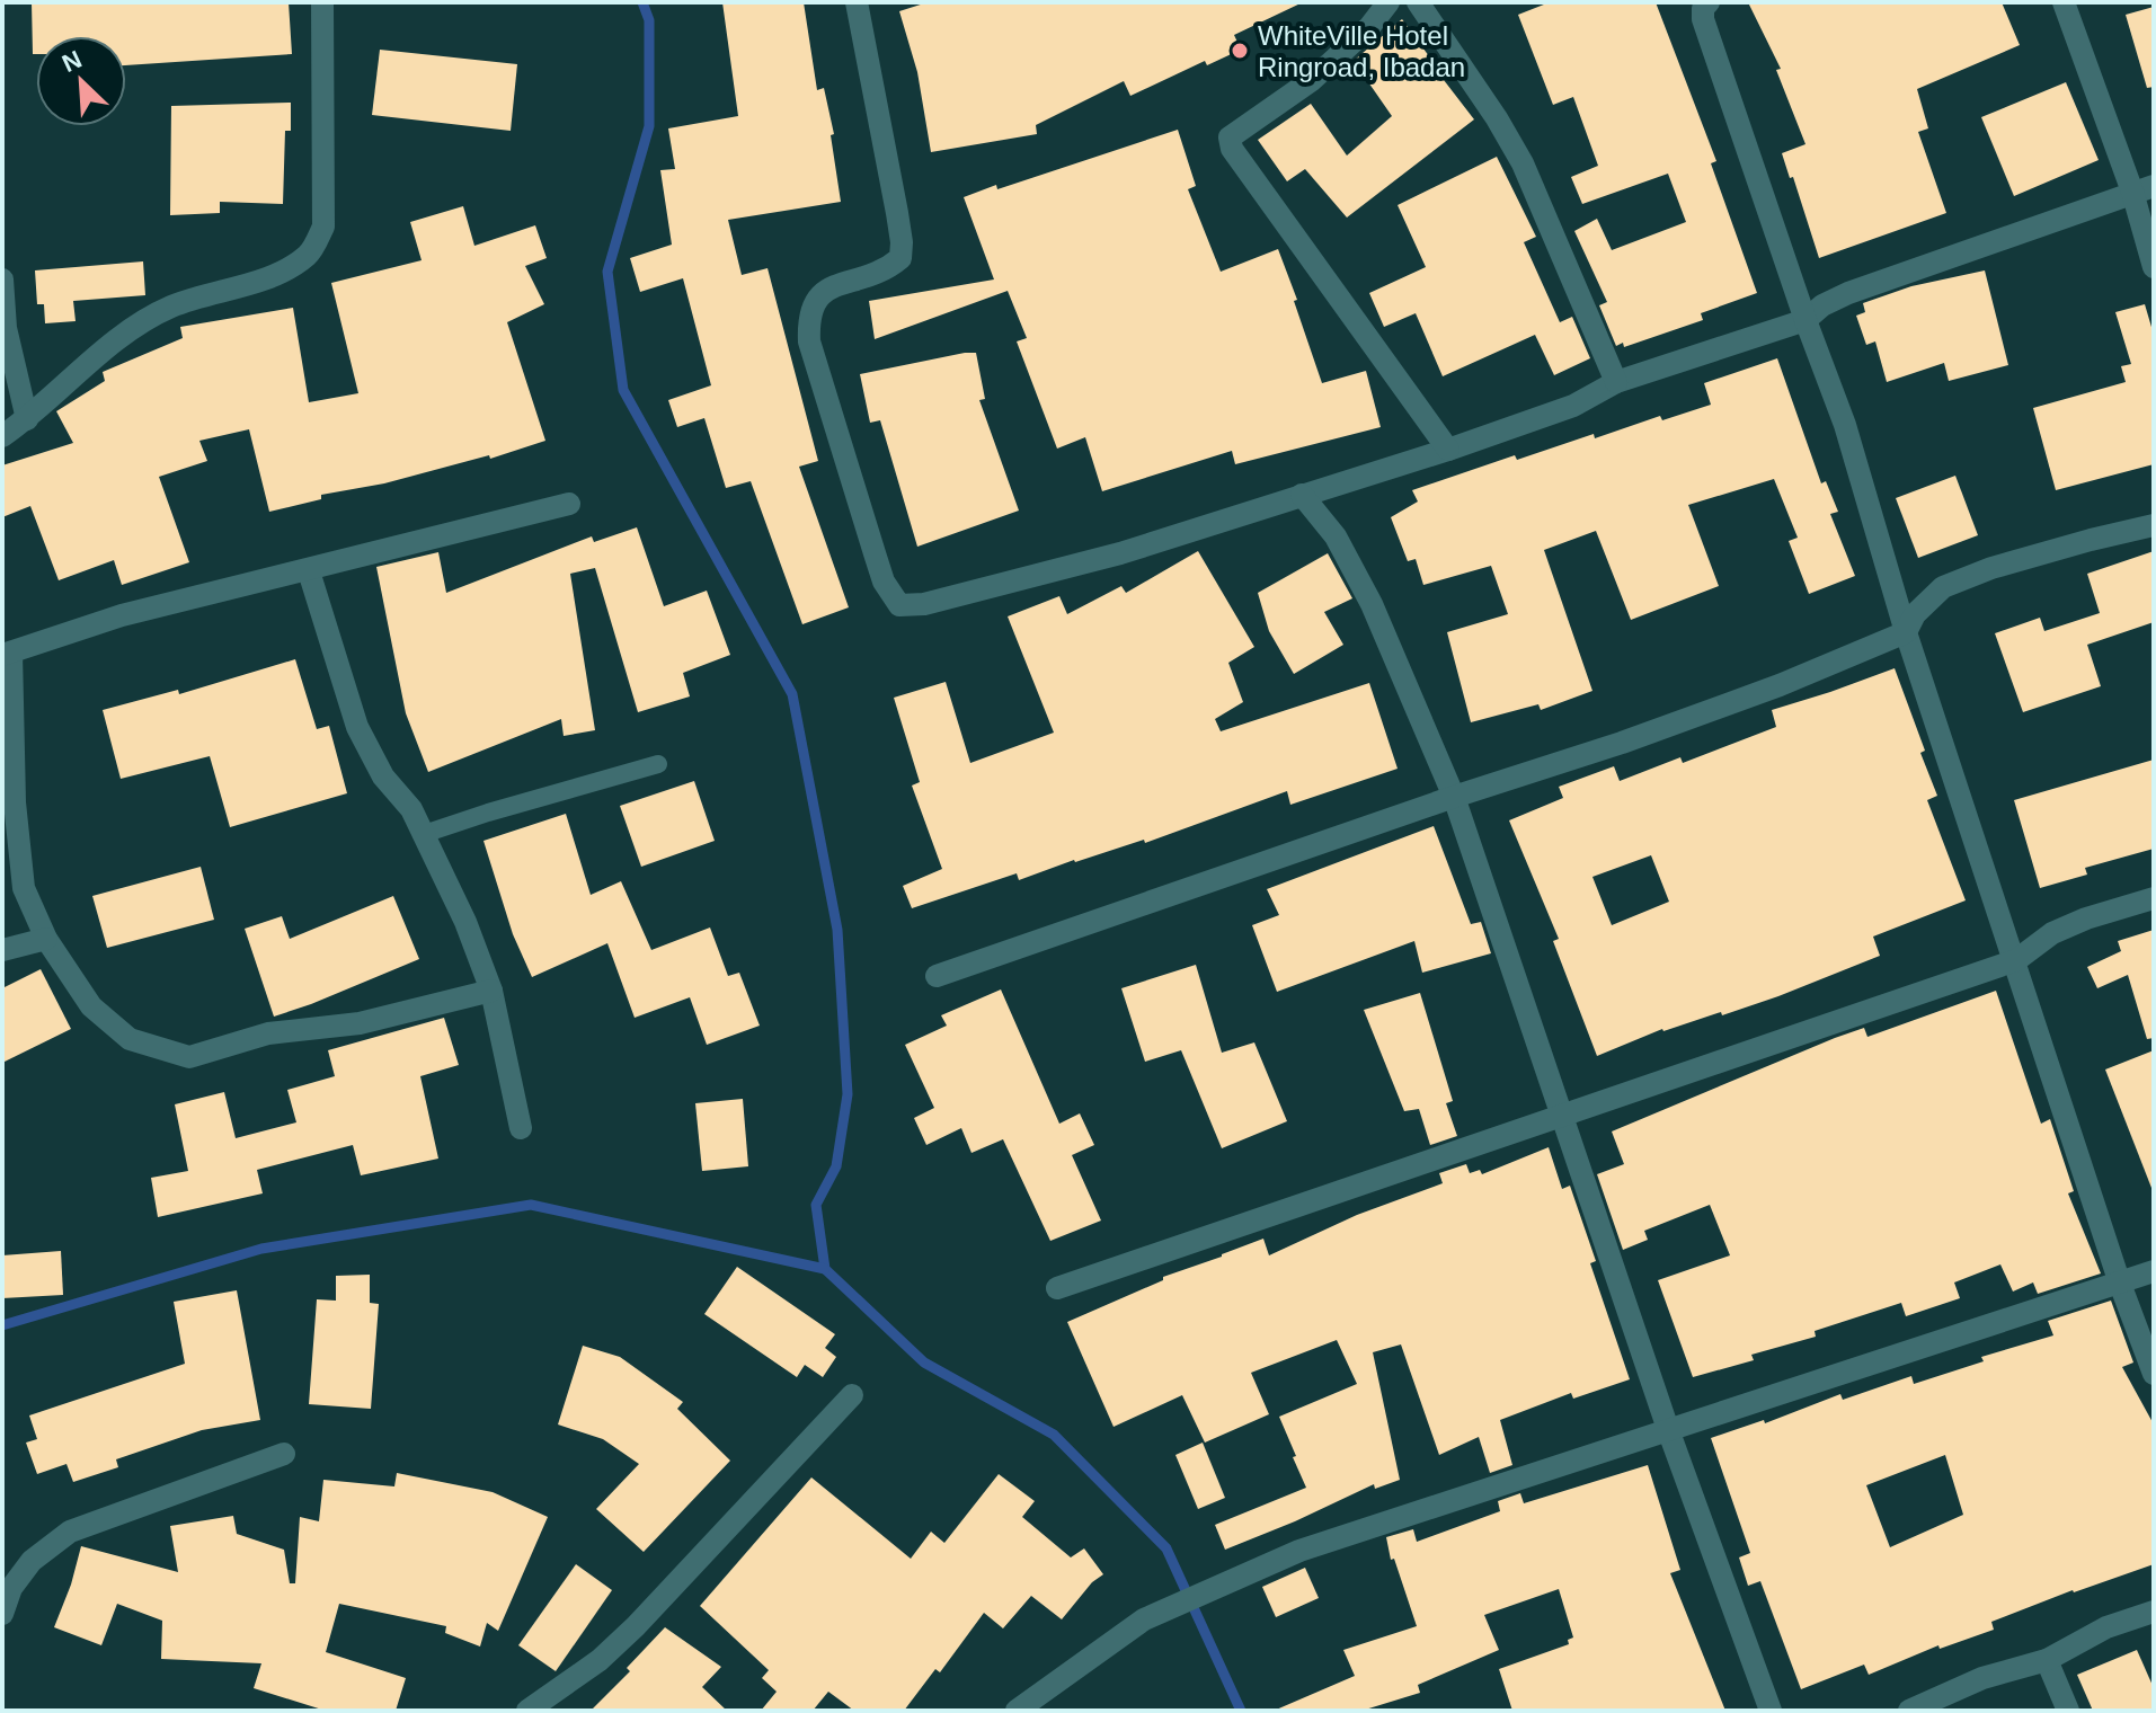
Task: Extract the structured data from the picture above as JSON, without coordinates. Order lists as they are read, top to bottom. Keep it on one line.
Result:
{"places":["WhiteVille Hotel Ringroad, Ibadan"],"north":"top left"}
